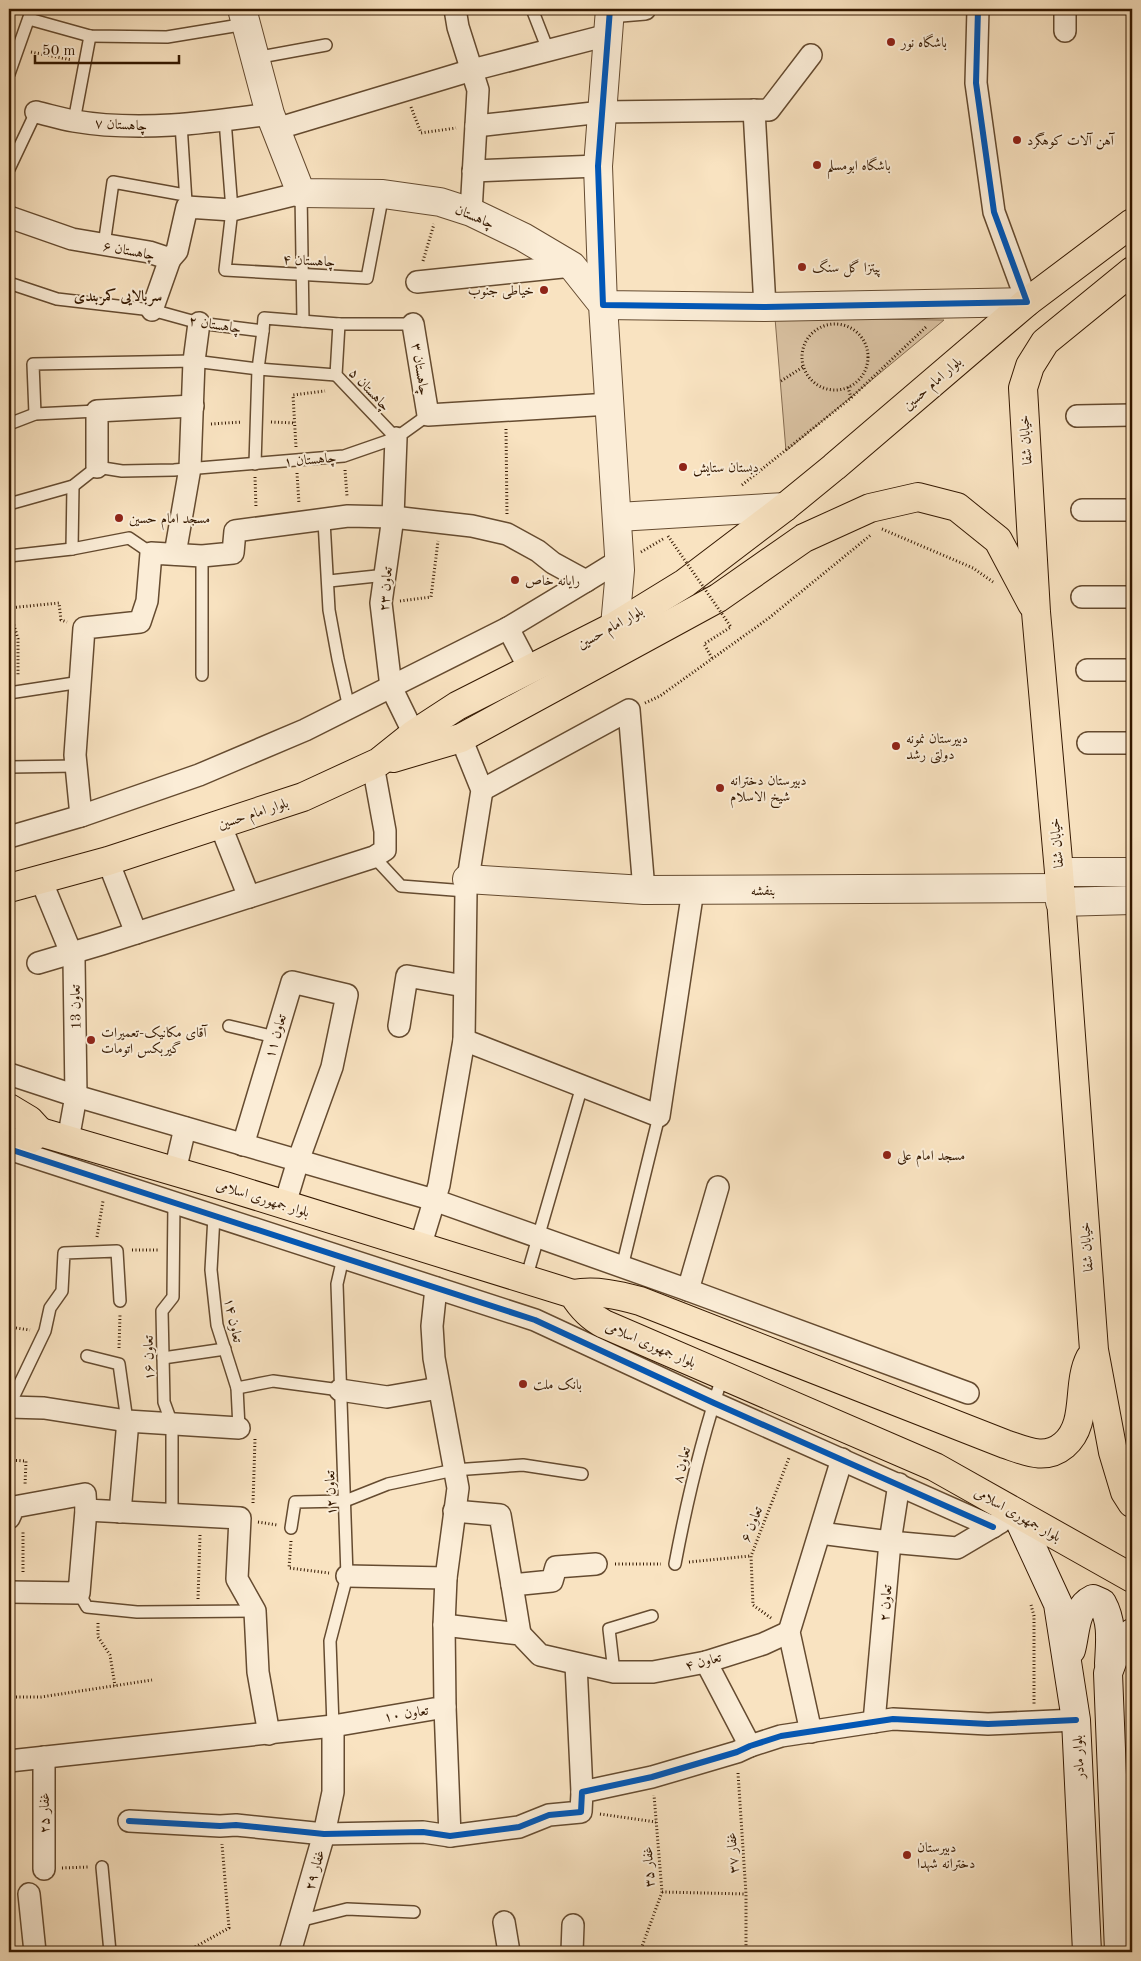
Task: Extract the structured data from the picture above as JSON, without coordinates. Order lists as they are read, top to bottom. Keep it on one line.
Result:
{"streets":{"main road":["بلوار امام حسین","خیابان شفا","بلوار جمهوری اسلامی"],"street":["چاهستان ۷","چاهستان","چاهستان ۶","چاهستان ۳","تعاون ۲۳","بنفشه","تعاون 13","تعاون ۱۱","تعاون ۲","تعاون ۴","تعاون ۱۰","بلوار مادر","غفار ۲۵","غفار ۲۹"],"lane":["چاهستان ۴","چاهستان ۲","چاهستان ۵","چاهستان ۱","تعاون ۱۴","تعاون ۱۶","تعاون ۸","تعاون ۱۲"],"path":["تعاون ۶","غفار ۳۷","غفار ۳۵"]},"crossings":[["چاهستان","چاهستان ۴"],["چاهستان ۳","چاهستان ۱"],["بلوار امام حسین","تعاون ۲۳"],["بلوار امام حسین","تعاون 13"],["چاهستان ۵","چاهستان ۱"],["چاهستان ۵","تعاون ۲۳"],["خیابان شفا","بنفشه"],["چاهستان ۱","تعاون ۲۳"],["تعاون 13","بلوار جمهوری اسلامی"],["بلوار جمهوری اسلامی","تعاون ۸"],["بلوار جمهوری اسلامی","بلوار مادر"],["تعاون ۱۲","تعاون ۱۰"],["تعاون ۱۲","غفار ۲۹"],["تعاون ۶","تعاون ۴"],["تعاون ۱۰","غفار ۲۵"],["تعاون ۱۰","غفار ۲۹"]],"districts":["سربالایی کمربندی"],"places":["باشگاه نور","آهن آلات کوهگرد","باشگاه ابومسلم","پیتزا گل سنگ","خیاطی جنوب","دبستان ستایش","مسجد امام حسین","رایانه خاص","دبیرستان نمونه دولتی رشد","دبیرستان دخترانه شیخ الاسلام","آقای مکانیک-تعمیرات گیربکس اتومات","مسجد امام علی","بانک ملت","دبیرستان دخترانه شهدا"],"scale_bar":"50 m"}
